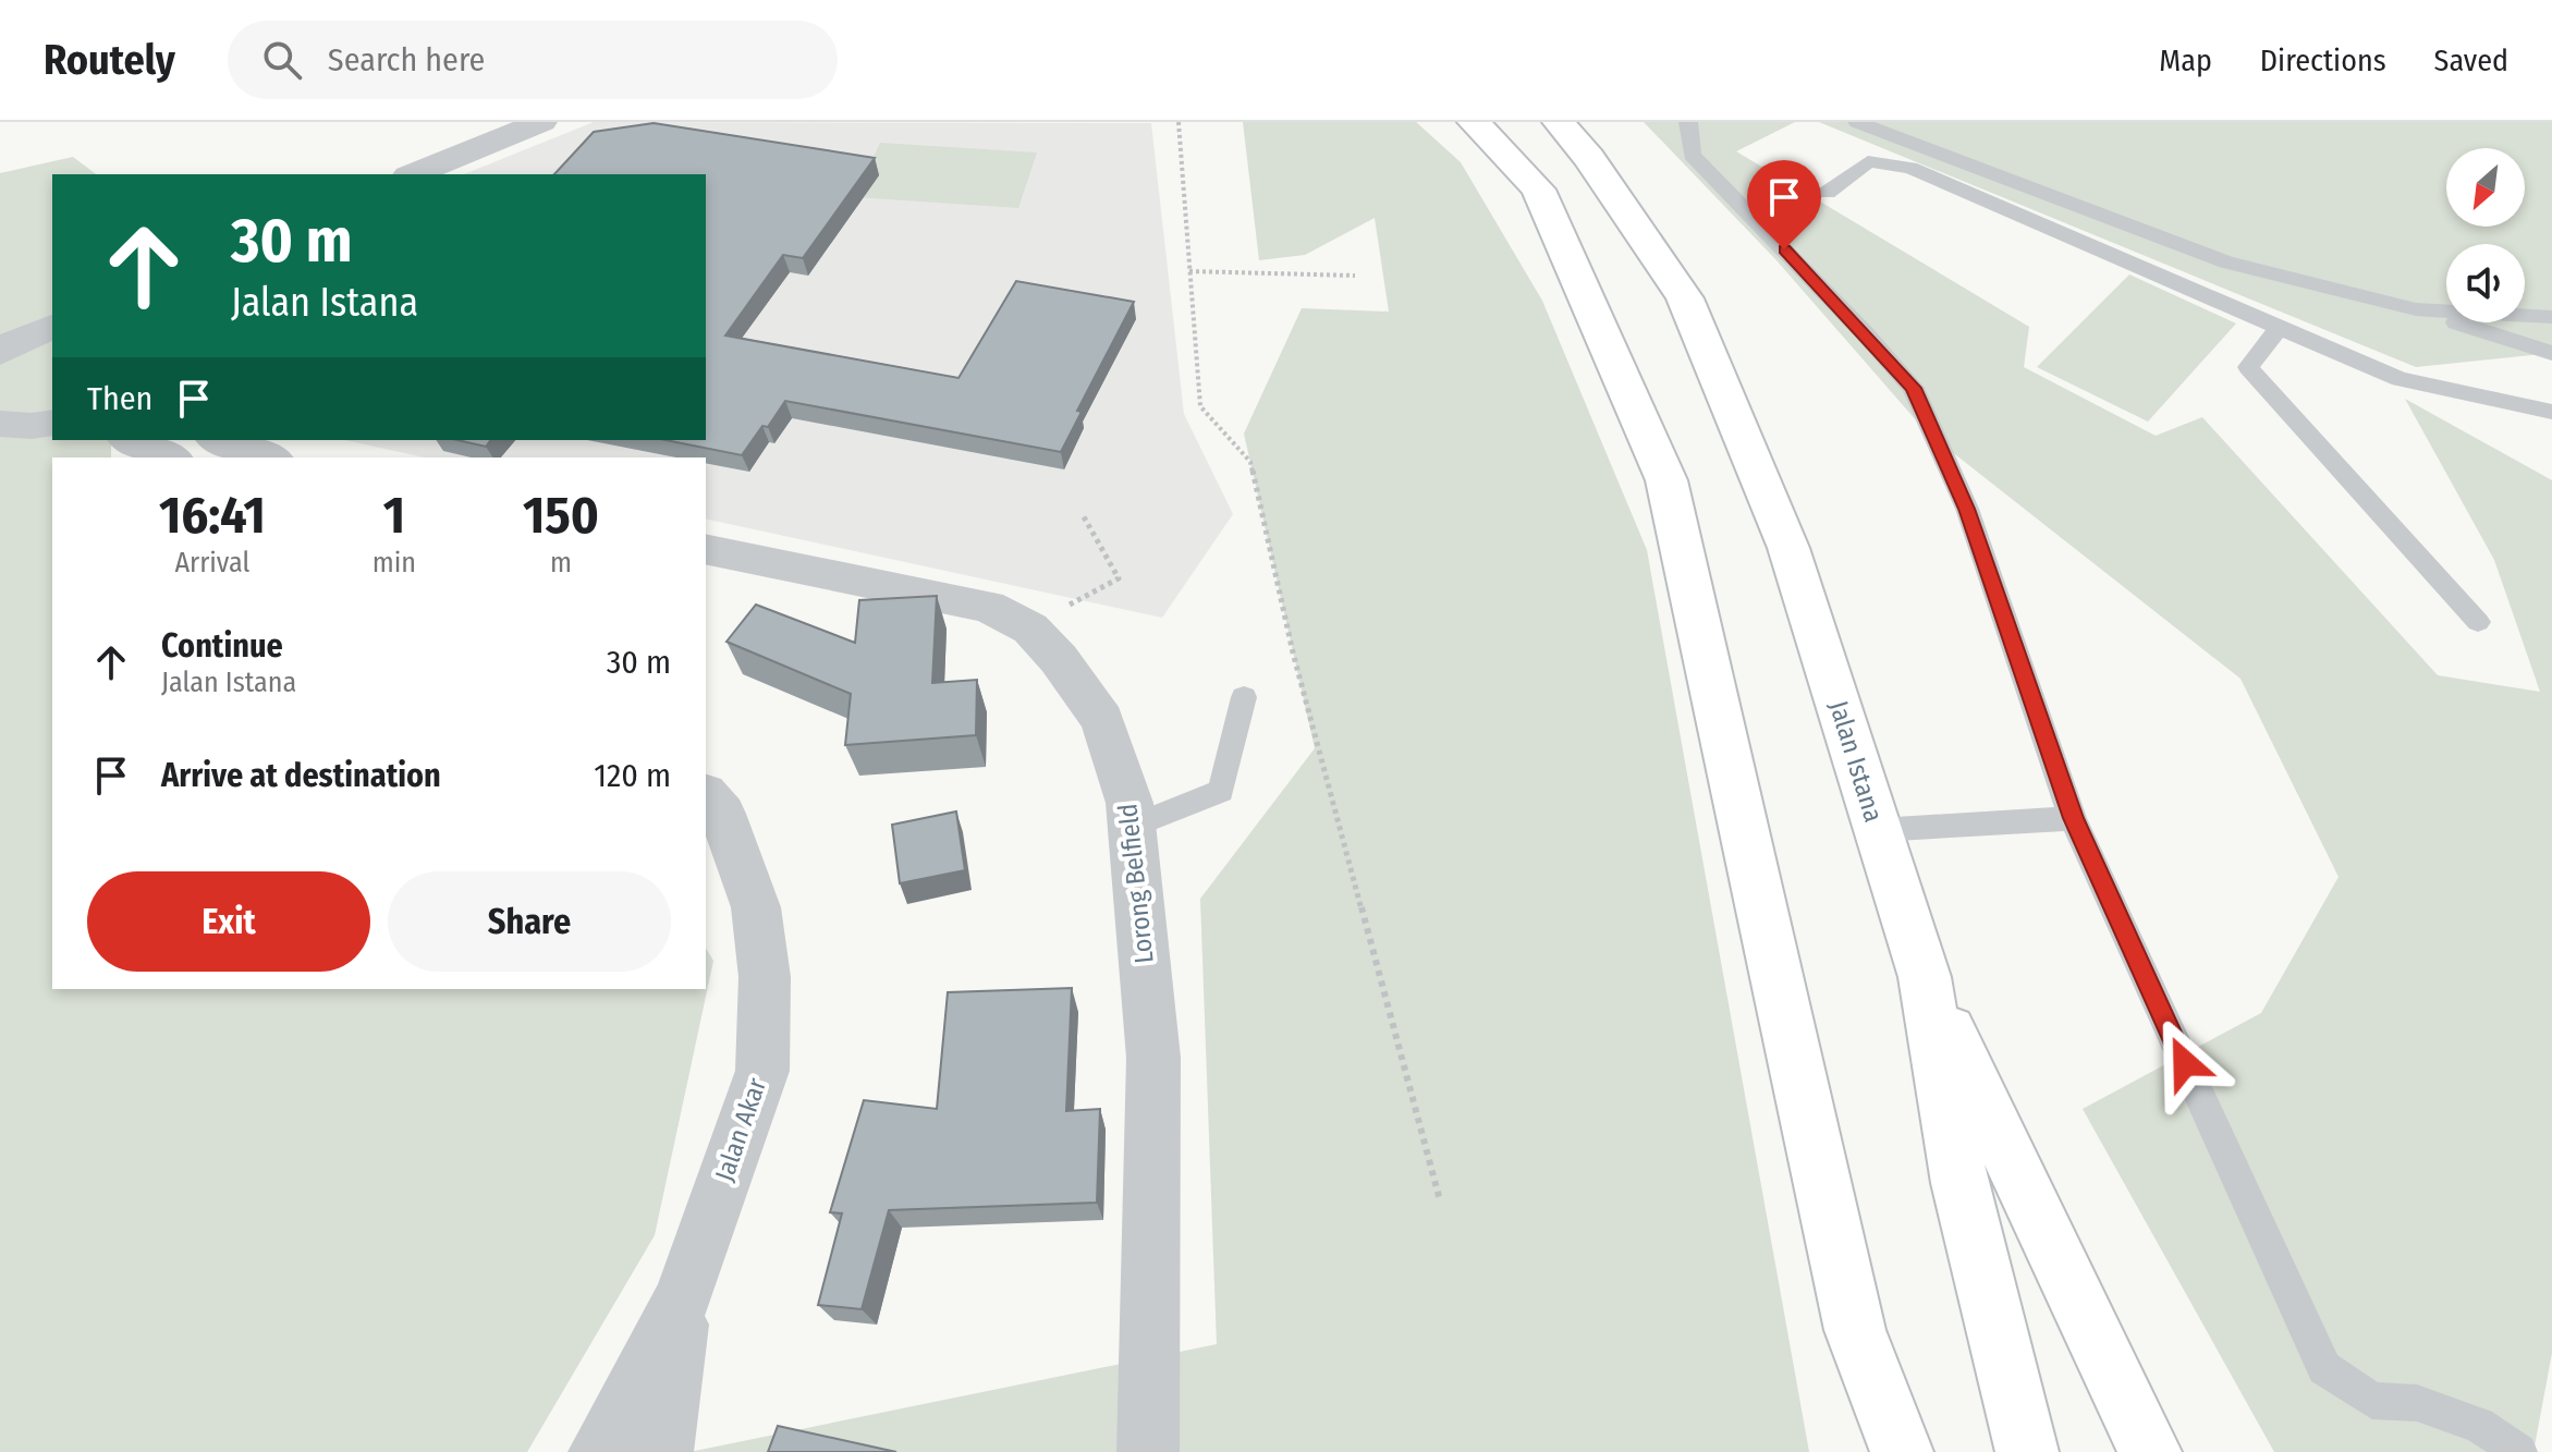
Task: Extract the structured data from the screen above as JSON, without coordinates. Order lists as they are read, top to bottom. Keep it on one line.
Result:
{"streets":{"main road":["Jalan Istana"],"street":["Lorong Belfield","Jalan Akar"]},"north":"bottom left","page":{"header":"Routely","search":"Search here","nav":["Map","Directions","Saved"],"turn":["30 m","Jalan Istana"],"then":"Then","eta":["16:41","Arrival","1","min","150","m"],"list":[{"name":"Continue","note":"Jalan Istana","value":"30 m"},{"name":"Arrive at destination","value":"120 m"}],"buttons":["Exit","Share"]}}
